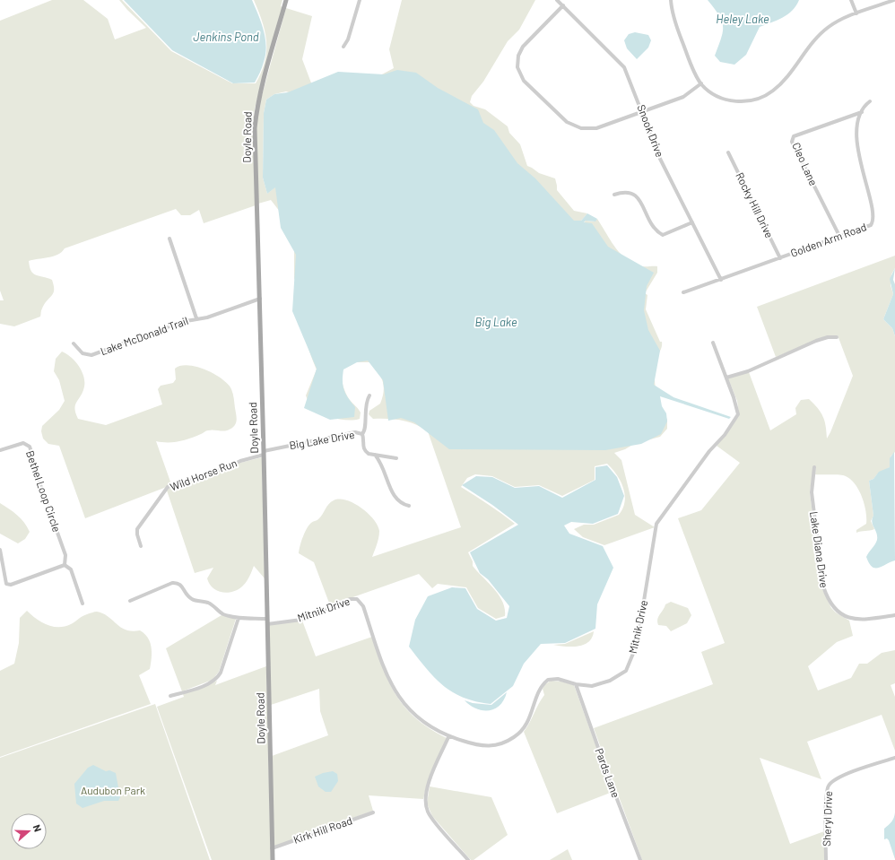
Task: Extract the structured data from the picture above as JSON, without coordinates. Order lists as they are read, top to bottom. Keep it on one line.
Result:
{"streets":{"main road":["Doyle Road"],"street":["Snook Drive","Cleo Lane","Rocky Hill Drive","Golden Arm Road","Lake McDonald Trail","Big Lake Drive","Wild Horse Run","Bethel Loop Circle","Lake Diana Drive","Mitnik Drive","Pards Lane","Sheryl Drive","Kirk Hill Road"]},"crossings":[["Snook Drive","Golden Arm Road"],["Doyle Road","Lake McDonald Trail"],["Doyle Road","Big Lake Drive"],["Doyle Road","Wild Horse Run"],["Doyle Road","Mitnik Drive"],["Doyle Road","Kirk Hill Road"],["Cleo Lane","Golden Arm Road"],["Rocky Hill Drive","Golden Arm Road"],["Big Lake Drive","Wild Horse Run"],["Mitnik Drive","Pards Lane"]],"water":["Heley Lake","Jenkins Pond","Big Lake"],"parks":["Audubon Park"],"north":"right"}
